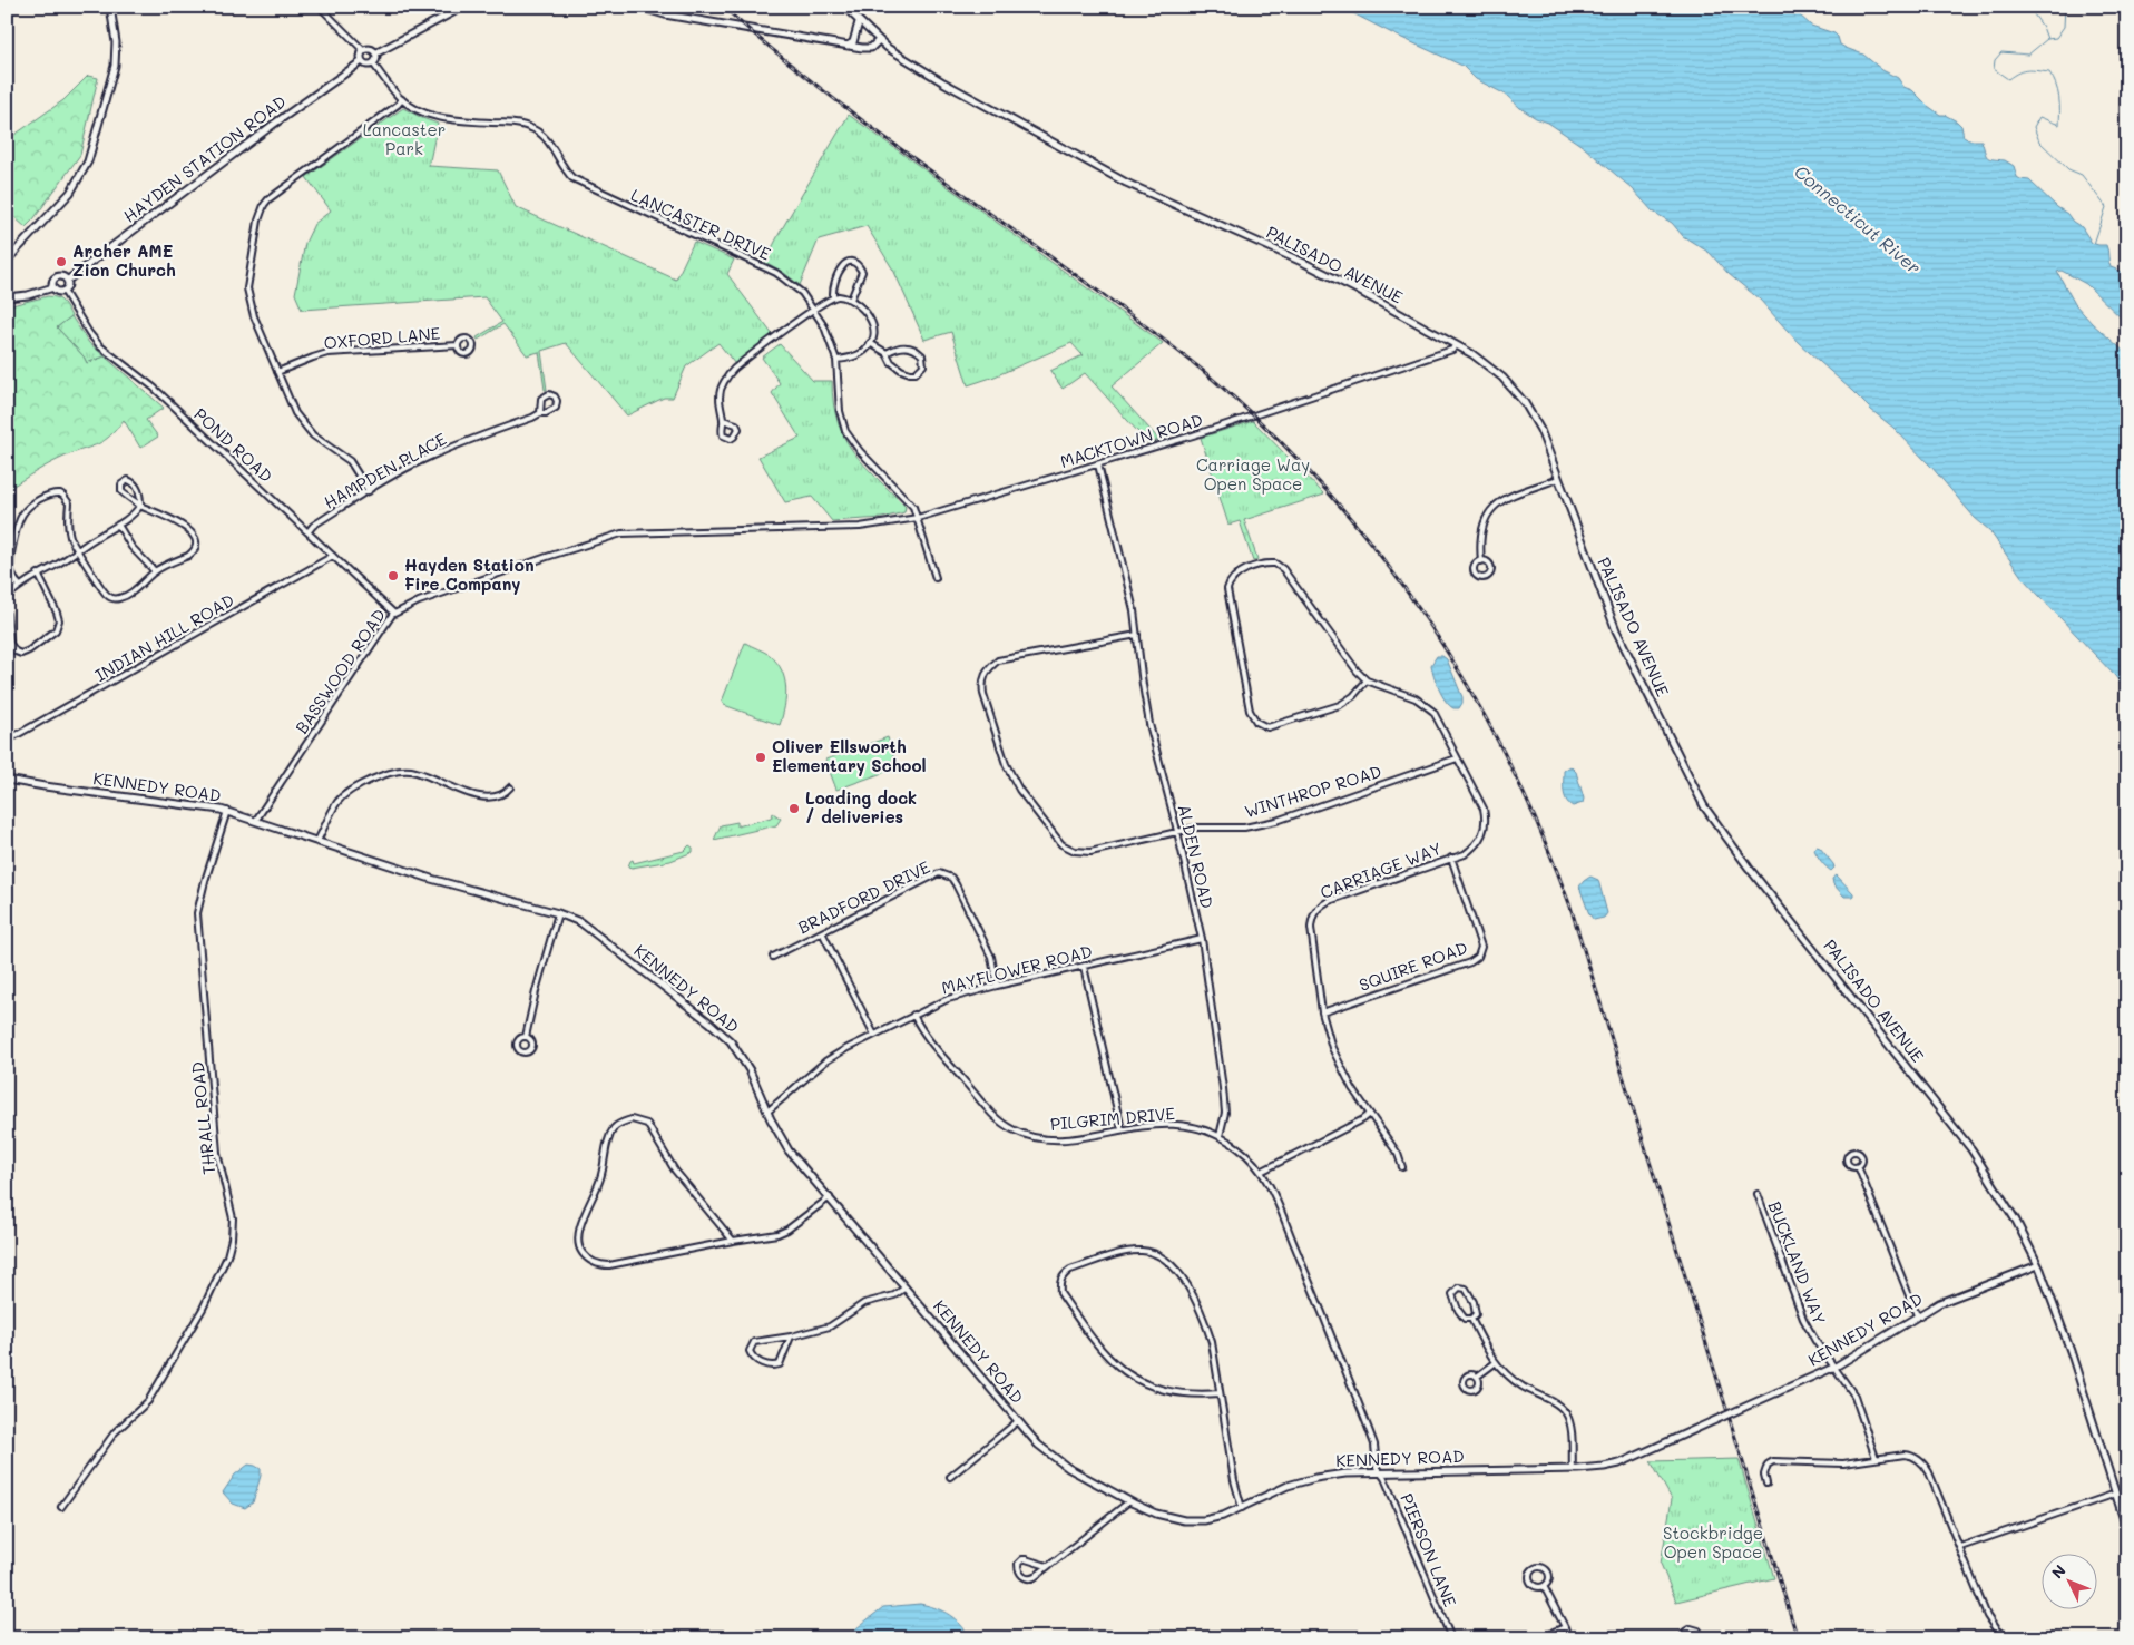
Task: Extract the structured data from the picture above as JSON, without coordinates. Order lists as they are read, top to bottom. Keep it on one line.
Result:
{"streets":{"street":["HAYDEN STATION ROAD","LANCASTER DRIVE","PALISADO AVENUE","OXFORD LANE","MACKTOWN ROAD","POND ROAD","HAMPDEN PLACE","INDIAN HILL ROAD","BASSWOOD ROAD","KENNEDY ROAD","WINTHROP ROAD","ALDEN ROAD","CARRIAGE WAY","BRADFORD DRIVE","SQUIRE ROAD","MAYFLOWER ROAD","THRALL ROAD","PILGRIM DRIVE","BUCKLAND WAY","PIERSON LANE"]},"crossings":[["HAYDEN STATION ROAD","LANCASTER DRIVE"],["HAYDEN STATION ROAD","POND ROAD"],["LANCASTER DRIVE","MACKTOWN ROAD"],["PALISADO AVENUE","MACKTOWN ROAD"],["PALISADO AVENUE","KENNEDY ROAD"],["MACKTOWN ROAD","BASSWOOD ROAD"],["MACKTOWN ROAD","ALDEN ROAD"],["POND ROAD","HAMPDEN PLACE"],["POND ROAD","INDIAN HILL ROAD"],["POND ROAD","BASSWOOD ROAD"],["BASSWOOD ROAD","KENNEDY ROAD"],["KENNEDY ROAD","MAYFLOWER ROAD"],["KENNEDY ROAD","THRALL ROAD"],["KENNEDY ROAD","PILGRIM DRIVE"],["KENNEDY ROAD","BUCKLAND WAY"],["KENNEDY ROAD","PIERSON LANE"],["WINTHROP ROAD","ALDEN ROAD"],["WINTHROP ROAD","CARRIAGE WAY"],["ALDEN ROAD","MAYFLOWER ROAD"],["ALDEN ROAD","PILGRIM DRIVE"],["CARRIAGE WAY","SQUIRE ROAD"],["BRADFORD DRIVE","MAYFLOWER ROAD"],["MAYFLOWER ROAD","PILGRIM DRIVE"],["PILGRIM DRIVE","PIERSON LANE"]],"water":["Connecticut River"],"parks":["Lancaster Park","Carriage Way Open Space","Stockbridge Open Space"],"places":["Archer AME Zion Church","Hayden Station Fire Company","Oliver Ellsworth Elementary School","Loading dock / deliveries"],"north":"top left"}
